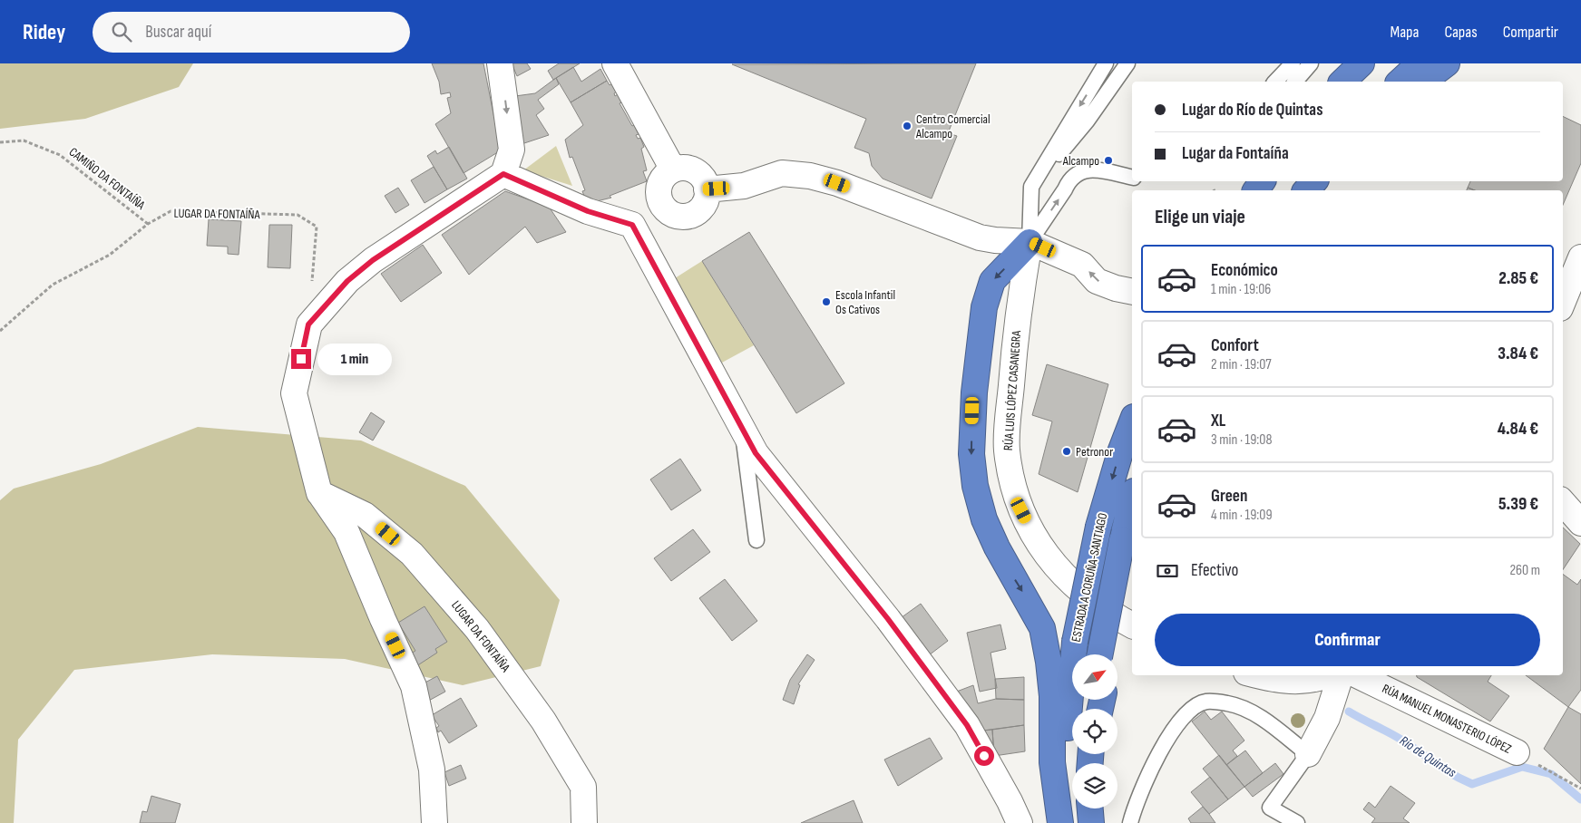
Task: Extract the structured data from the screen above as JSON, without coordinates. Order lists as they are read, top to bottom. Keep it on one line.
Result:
{"streets":{"highway":["ESTRADA A CORUÑA-SANTIAGO"],"street":["LUGAR DA FONTAÍÑA","RÚA LUIS LÓPEZ CASANEGRA","RÚA MANUEL MONASTERIO LÓPEZ"],"path":["CAMIÑO DA FONTAÍÑA"]},"crossings":[["CAMIÑO DA FONTAÍÑA","LUGAR DA FONTAÍÑA"]],"water":["Río de Quintas"],"places":["Centro Comercial Alcampo","Alcampo","Escola Infantil Os Cativos","Petronor"],"north":"top right","page":{"header":"Ridey","search":"Buscar aquí","nav":["Mapa","Capas","Compartir"],"banner":["Lugar do Río de Quintas","Lugar da Fontaíña"],"heading":"Elige un viaje","list":[{"name":"Económico","note":"1 min · 19:06","value":"2.85 €"},{"name":"Confort","note":"2 min · 19:07","value":"3.84 €"},{"name":"XL","note":"3 min · 19:08","value":"4.84 €"},{"name":"Green","note":"4 min · 19:09","value":"5.39 €"}],"bubble":"1 min","pay":["Efectivo","260 m"],"buttons":"Confirmar"}}
